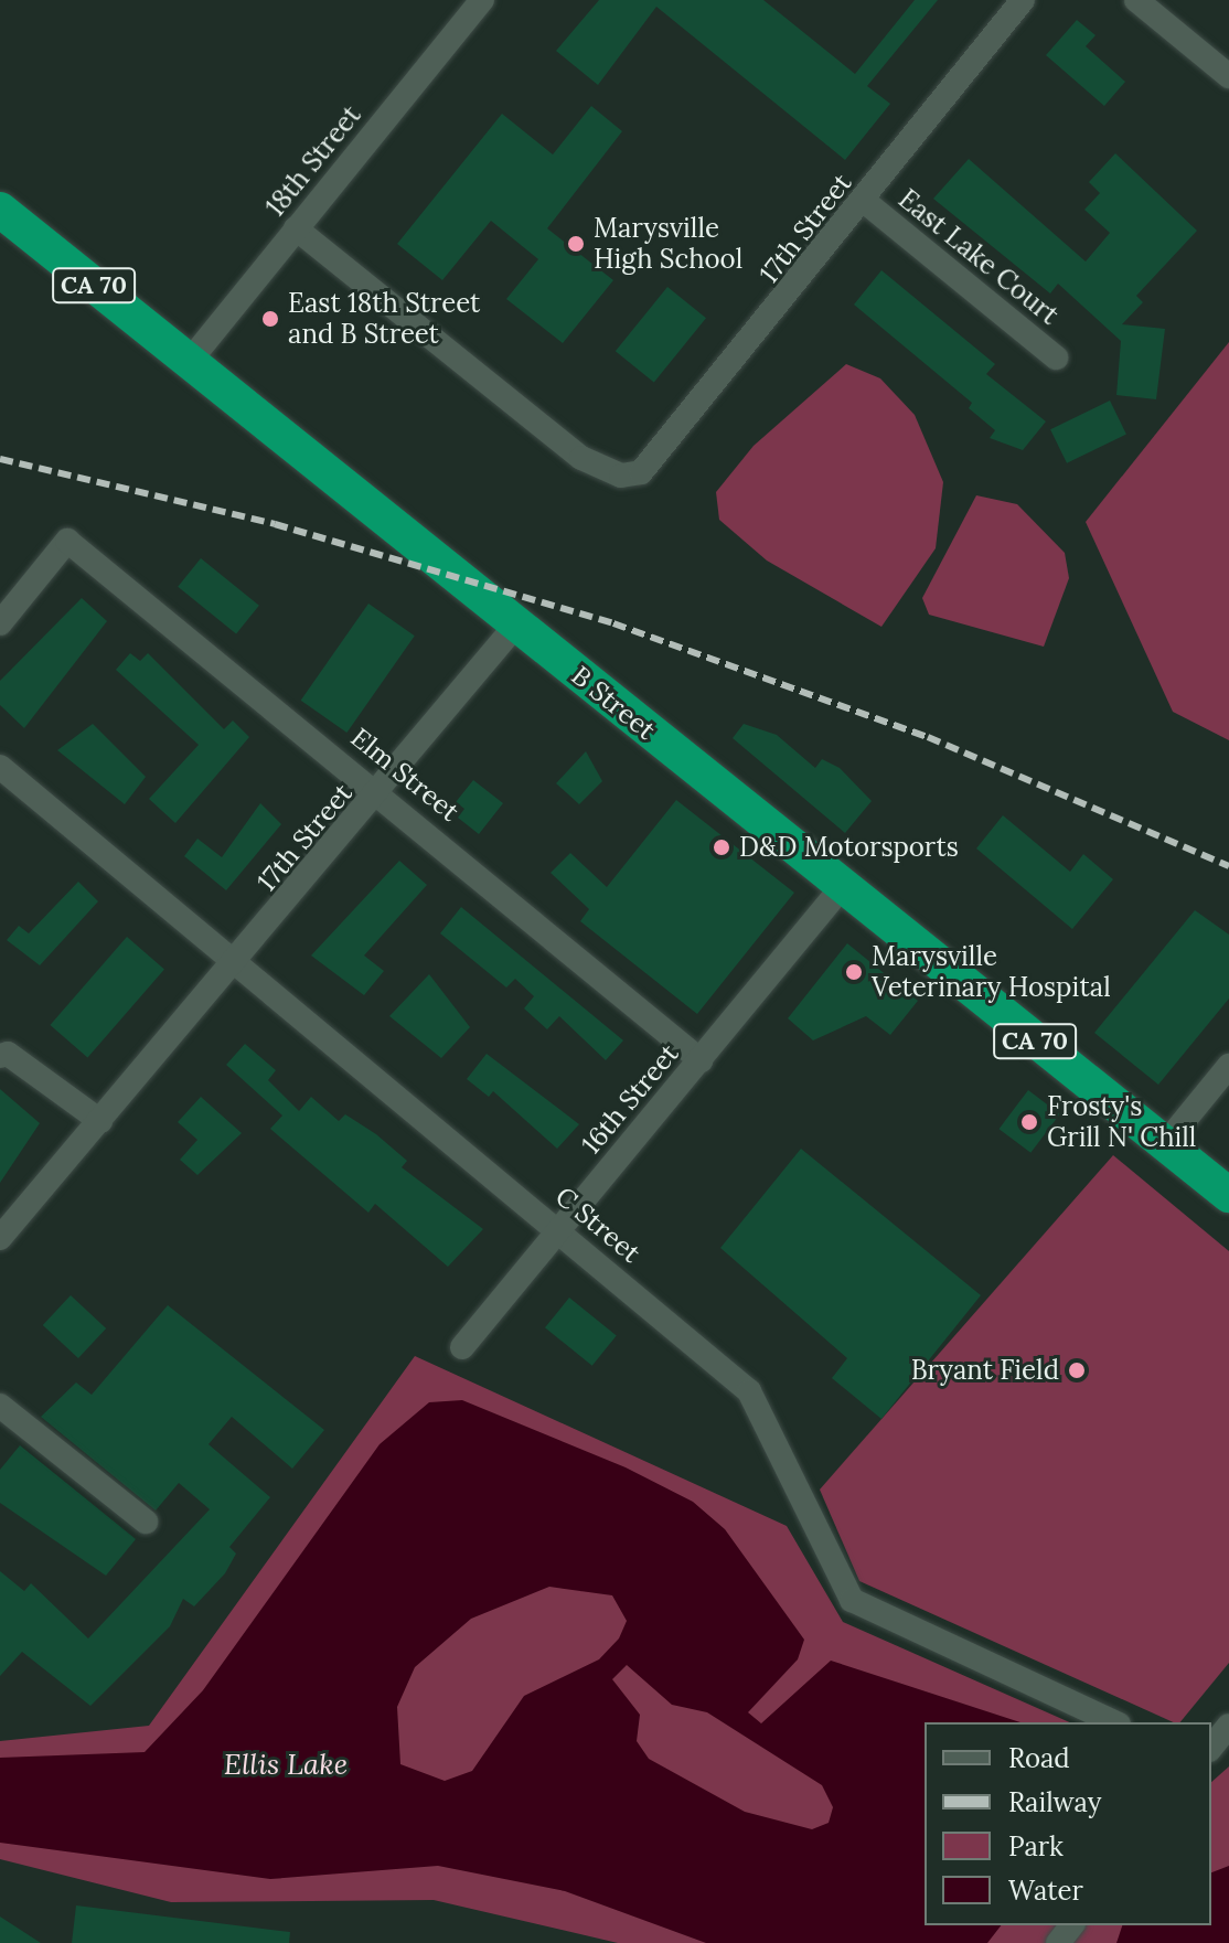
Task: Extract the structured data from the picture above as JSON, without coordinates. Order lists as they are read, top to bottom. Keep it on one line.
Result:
{"streets":{"highway":["CA 70","B Street"],"street":["18th Street","17th Street","East Lake Court","Elm Street","16th Street","C Street"]},"crossings":[["18th Street","17th Street"],["18th Street","B Street"],["17th Street","East Lake Court"],["17th Street","B Street"],["17th Street","Elm Street"],["17th Street","C Street"],["B Street","16th Street"],["Elm Street","16th Street"],["16th Street","C Street"]],"water":["Ellis Lake"],"places":["Marysville High School","East 18th Street and B Street","D&D Motorsports","Marysville Veterinary Hospital","Frosty's Grill N' Chill","Bryant Field"],"legend":["Road","Railway","Park","Water"]}
